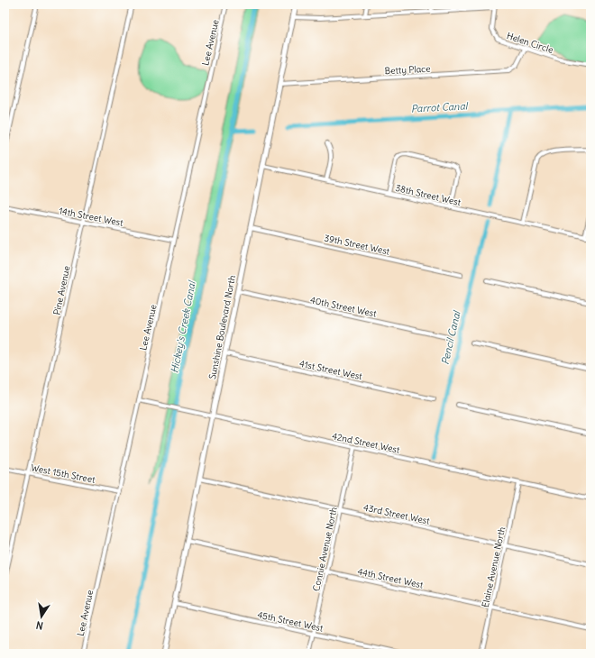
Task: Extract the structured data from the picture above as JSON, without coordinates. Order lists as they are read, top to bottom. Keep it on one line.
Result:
{"streets":{"street":["Lee Avenue","Helen Circle","Betty Place","38th Street West","14th Street West","39th Street West","Pine Avenue","40th Street West","Sunshine Boulevard North","41st Street West","42nd Street West","West 15th Street","43rd Street West","Connie Avenue North","Elaine Avenue North","44th Street West","45th Street West"]},"crossings":[["Lee Avenue","14th Street West"],["Lee Avenue","42nd Street West"],["Lee Avenue","West 15th Street"],["Helen Circle","Betty Place"],["Betty Place","Sunshine Boulevard North"],["38th Street West","Sunshine Boulevard North"],["14th Street West","Pine Avenue"],["39th Street West","Sunshine Boulevard North"],["Pine Avenue","West 15th Street"],["40th Street West","Sunshine Boulevard North"],["Sunshine Boulevard North","41st Street West"],["Sunshine Boulevard North","42nd Street West"],["Sunshine Boulevard North","43rd Street West"],["Sunshine Boulevard North","44th Street West"],["Sunshine Boulevard North","45th Street West"],["42nd Street West","Connie Avenue North"],["42nd Street West","Elaine Avenue North"],["43rd Street West","Connie Avenue North"],["43rd Street West","Elaine Avenue North"],["Connie Avenue North","44th Street West"],["Connie Avenue North","45th Street West"],["Elaine Avenue North","44th Street West"]],"water":["Parrot Canal","Hickey's Creek Canal","Pencil Canal"],"north":"bottom"}
